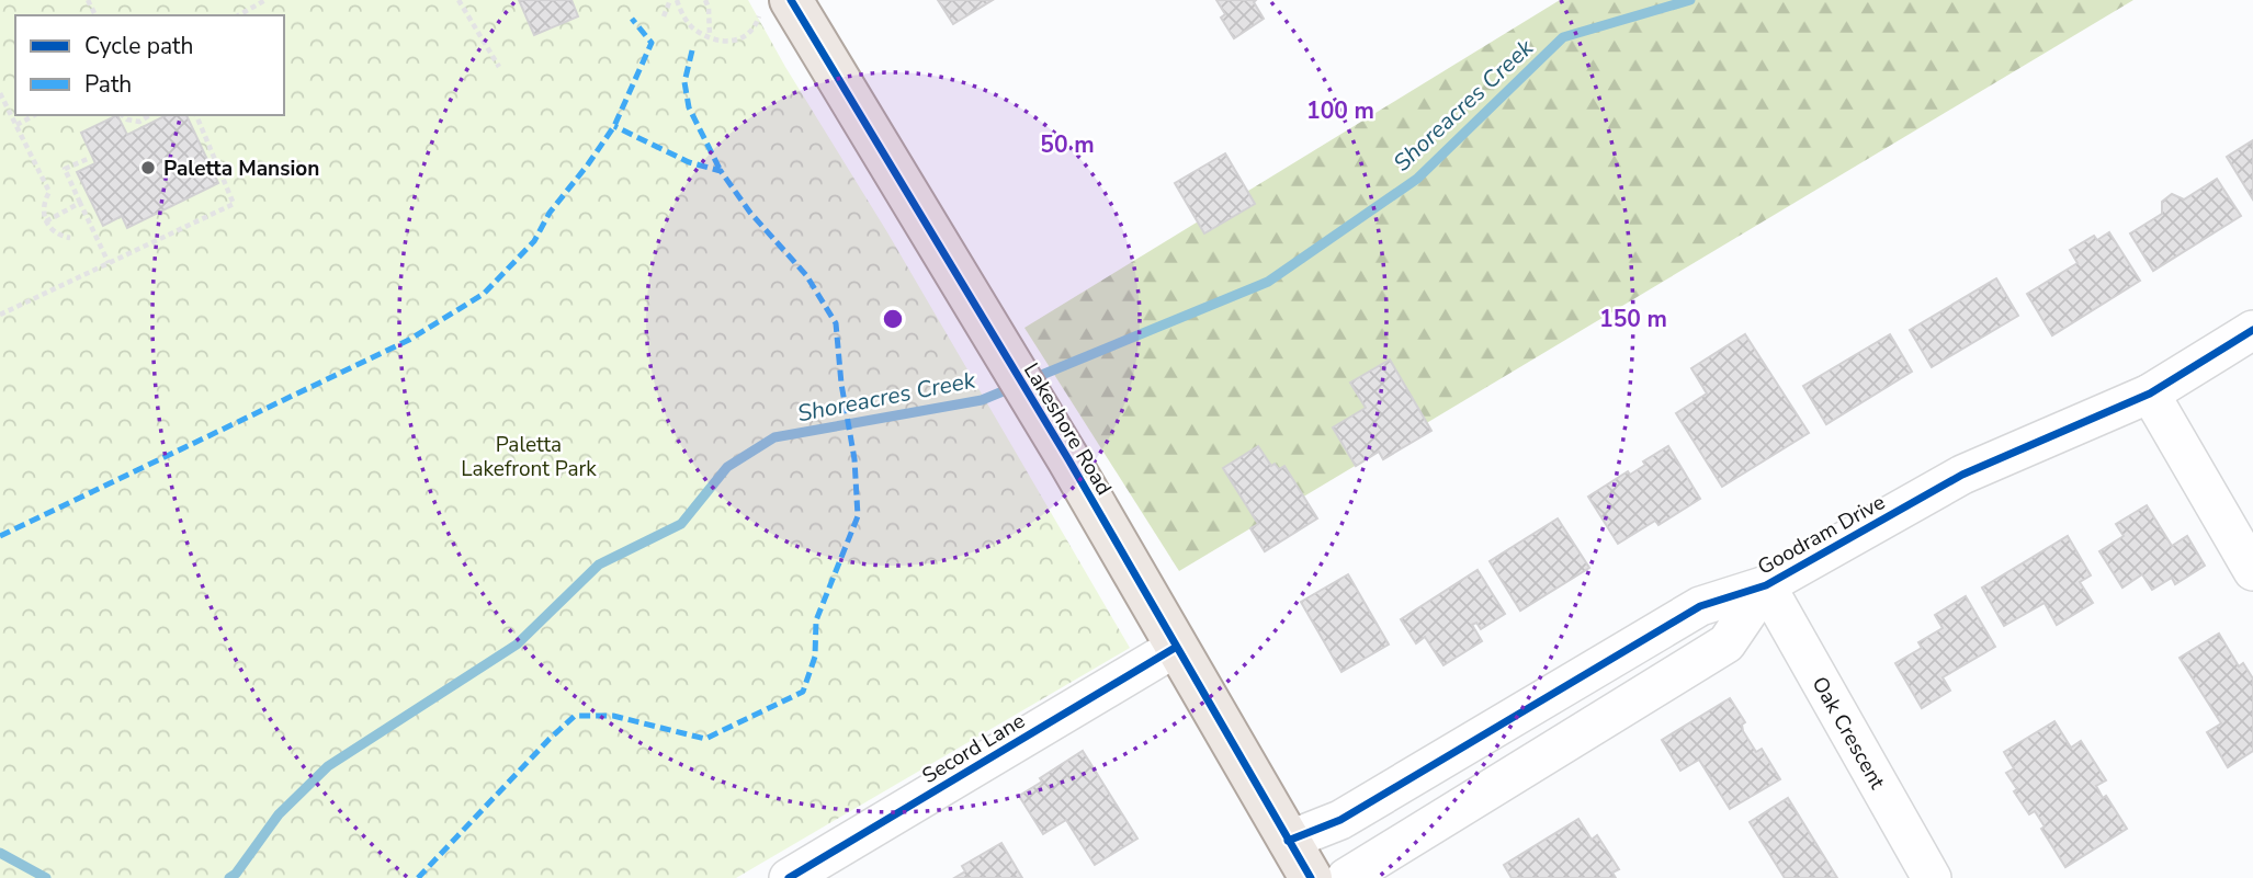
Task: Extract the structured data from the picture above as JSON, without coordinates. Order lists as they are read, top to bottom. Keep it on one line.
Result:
{"streets":{"main road":["Lakeshore Road"],"street":["Goodram Drive","Oak Crescent","Secord Lane"]},"crossings":[["Lakeshore Road","Goodram Drive"],["Lakeshore Road","Secord Lane"],["Goodram Drive","Oak Crescent"]],"water":["Shoreacres Creek"],"parks":["Paletta Lakefront Park"],"places":["Paletta Mansion"],"legend":["Cycle path","Path"],"rings":["100 m","50 m","150 m"]}
